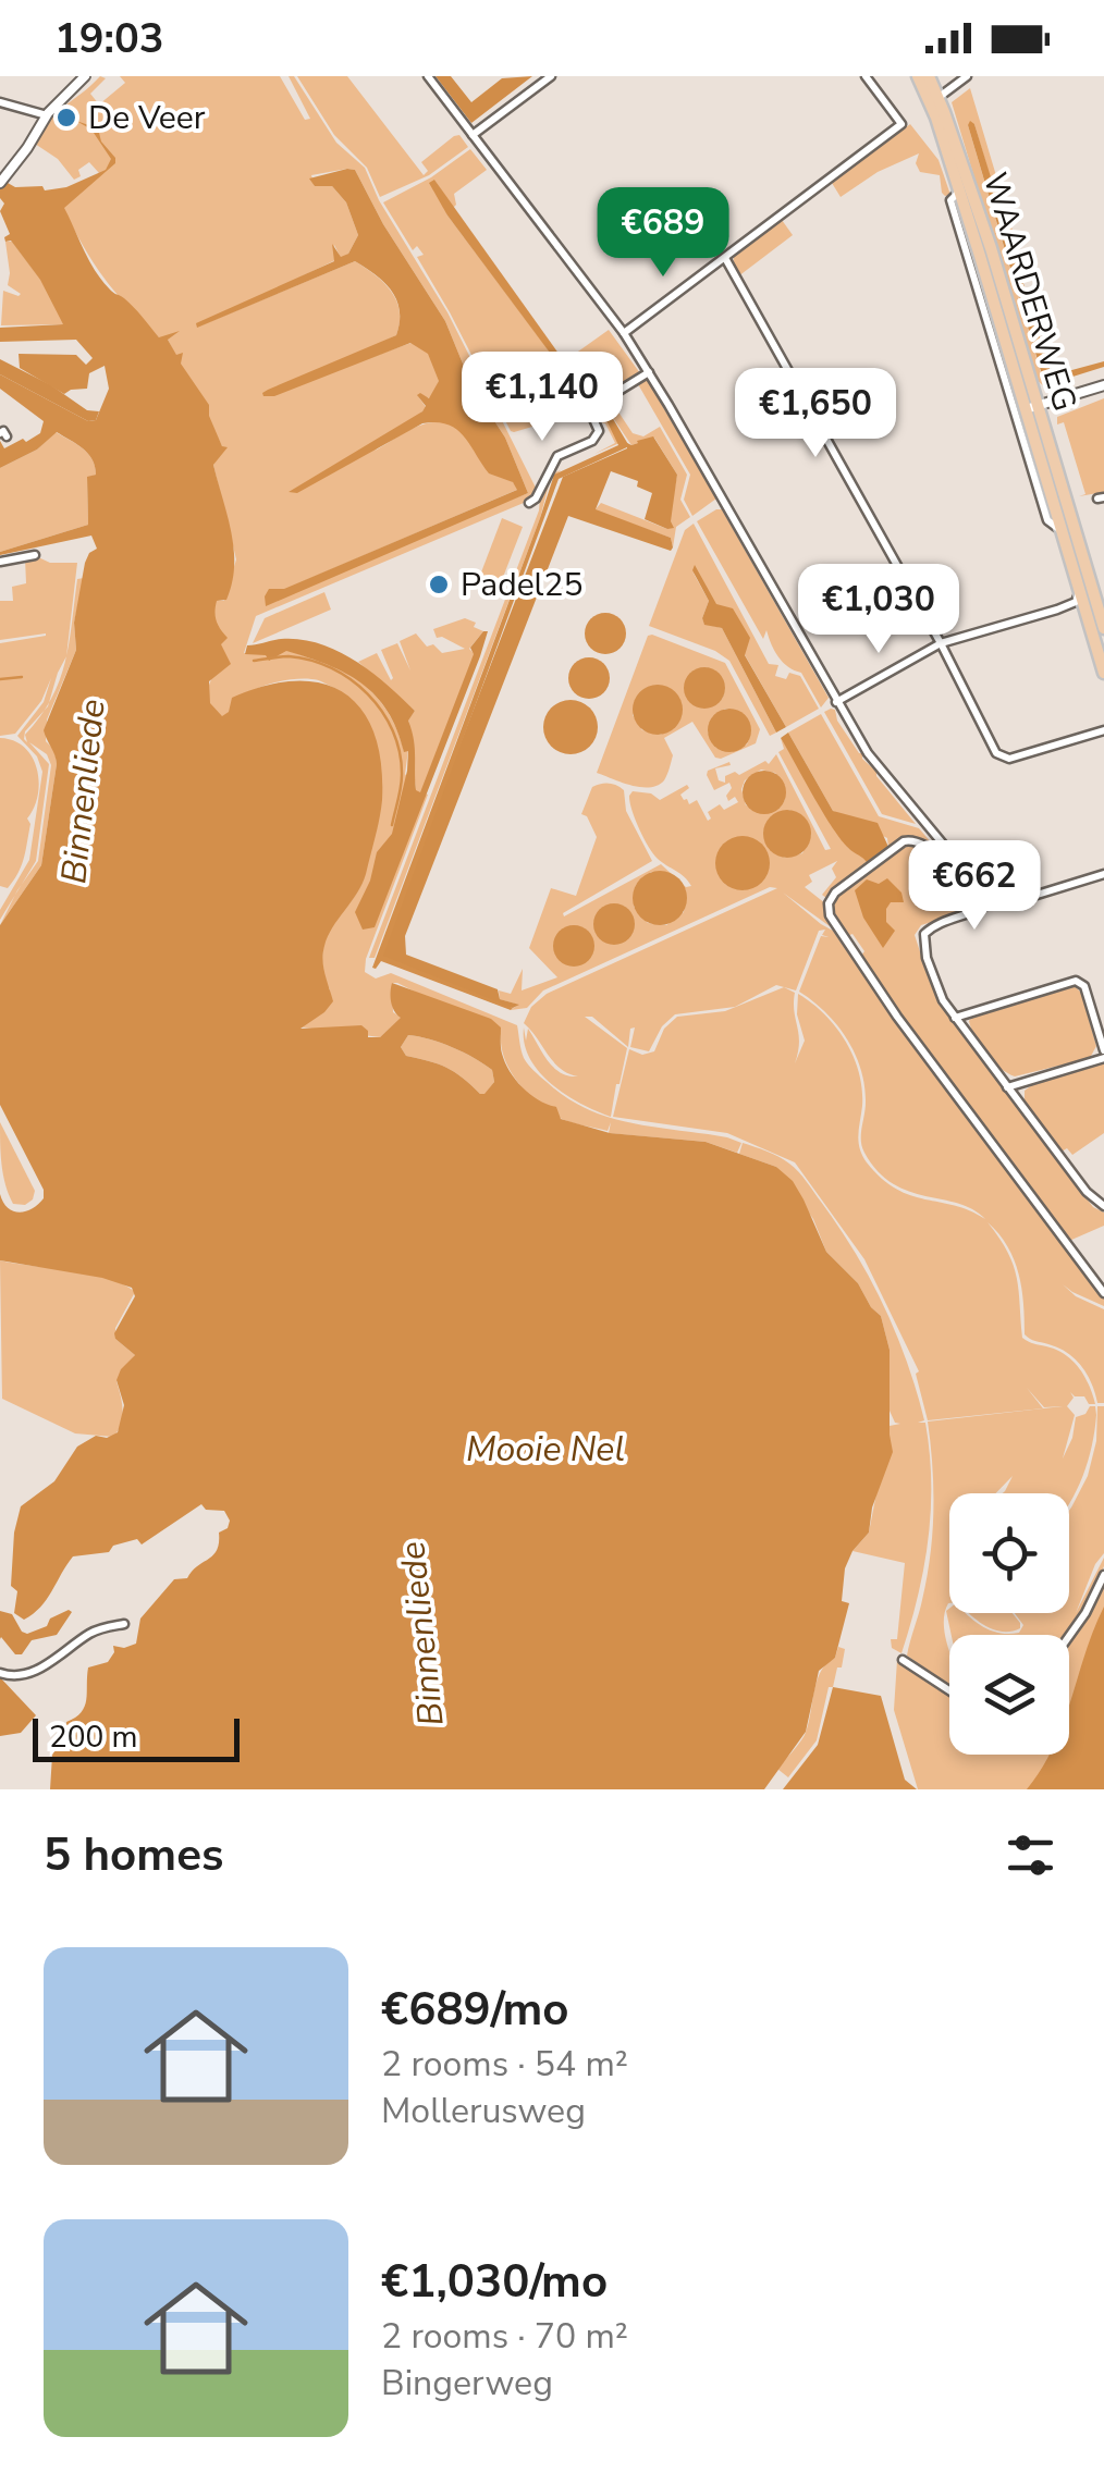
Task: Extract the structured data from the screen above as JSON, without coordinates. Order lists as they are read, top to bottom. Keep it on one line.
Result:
{"streets":{"main road":["WAARDERWEG"]},"water":["Binnenliede","Mooie Nel"],"places":["De Veer","Padel25"],"scale_bar":"200 m","page":{"status":"19:03","price":["€689","€1,140","€1,650","€1,030","€662"],"scale":"200 m","heading":"5 homes","list":[{"name":"€689/mo","note":"2 rooms · 54 m² · Mollerusweg"},{"name":"€1,030/mo","note":"2 rooms · 70 m² · Bingerweg"}]}}
